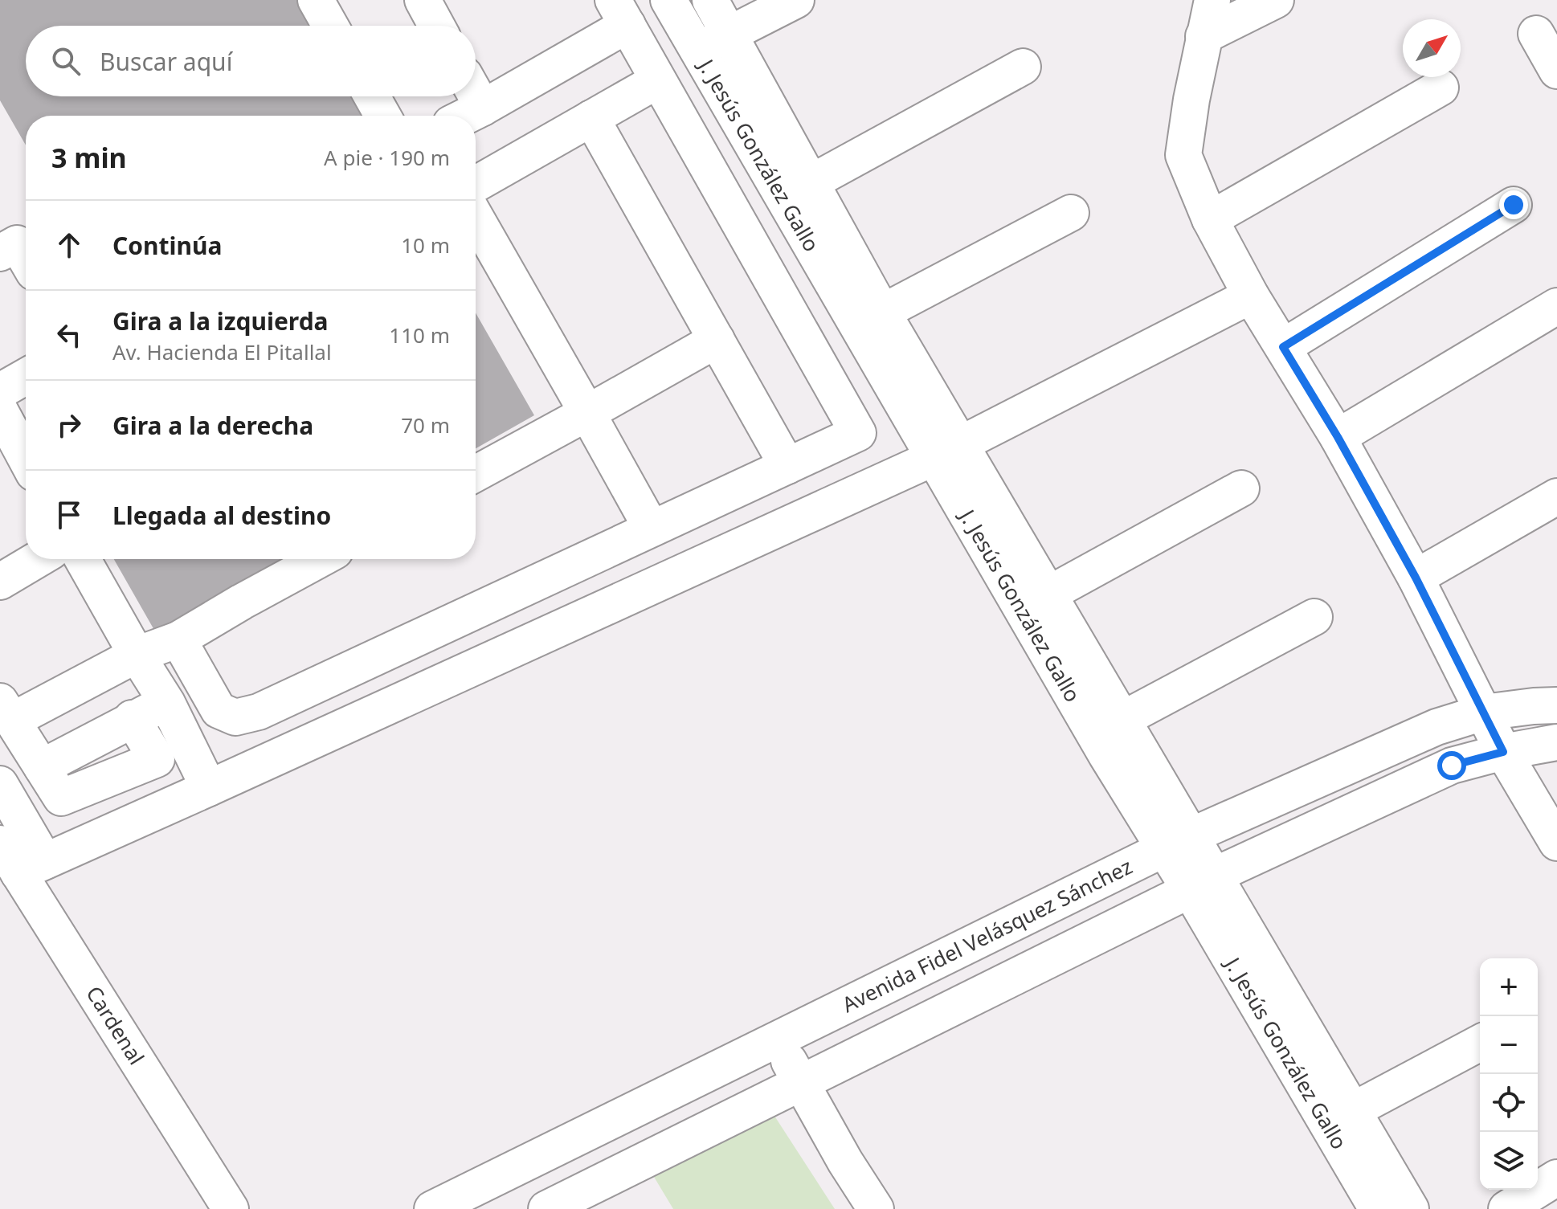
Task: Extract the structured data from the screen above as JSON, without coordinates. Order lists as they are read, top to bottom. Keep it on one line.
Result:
{"streets":{"street":["J. Jesús González Gallo","Avenida Fidel Velásquez Sánchez","Cardenal"]},"crossings":[["J. Jesús González Gallo","Avenida Fidel Velásquez Sánchez"]],"north":"top right","page":{"search":"Buscar aquí","heading":["3 min","A pie · 190 m"],"list":[["Continúa","10 m"],["Gira a la izquierda","Av. Hacienda El Pitallal","110 m"],["Gira a la derecha","70 m"],"Llegada al destino"],"map_buttons":["+","−"]}}
